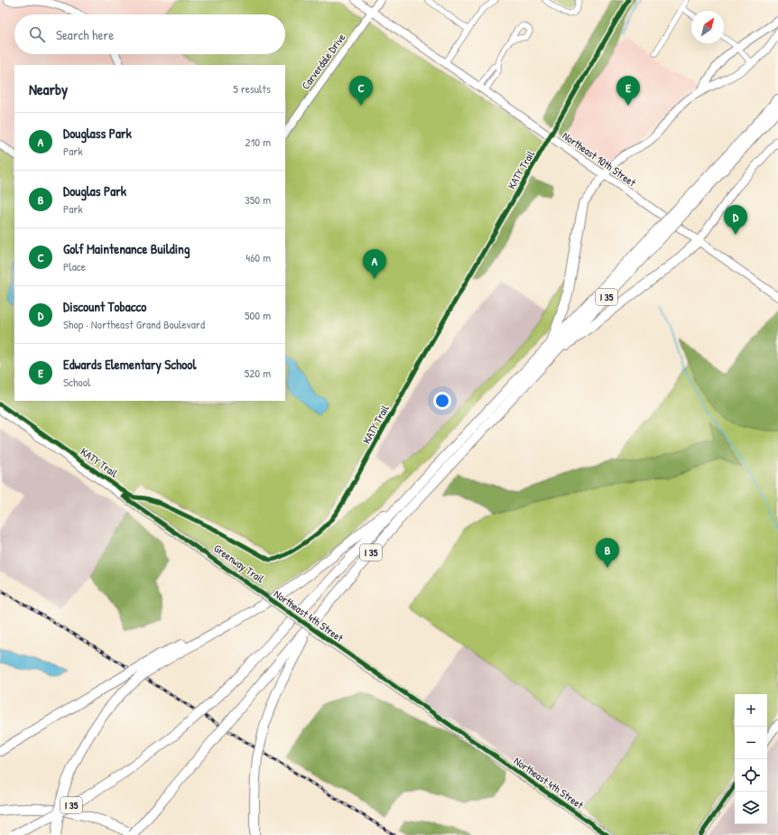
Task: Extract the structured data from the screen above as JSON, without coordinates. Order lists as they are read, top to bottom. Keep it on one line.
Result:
{"streets":{"highway":["I 35"],"street":["Carverdale Drive","Northeast 10th Street","Northeast 4th Street"],"cycle path":["KATY Trail","Greenway Trail"]},"crossings":[["Carverdale Drive","Northeast 10th Street"]],"north":"top right","page":{"search":"Search here","heading":["Nearby","5 results"],"pins":["C","E","D","A","B"],"list":[{"mark":"A","name":"Douglass Park","note":"Park","value":"210 m"},{"mark":"B","name":"Douglas Park","note":"Park","value":"350 m"},{"mark":"C","name":"Golf Maintenance Building","note":"Place","value":"460 m"},{"mark":"D","name":"Discount Tobacco","note":"Shop · Northeast Grand Boulevard","value":"500 m"},{"mark":"E","name":"Edwards Elementary School","note":"School","value":"520 m"}],"map_buttons":["+","−"]}}
